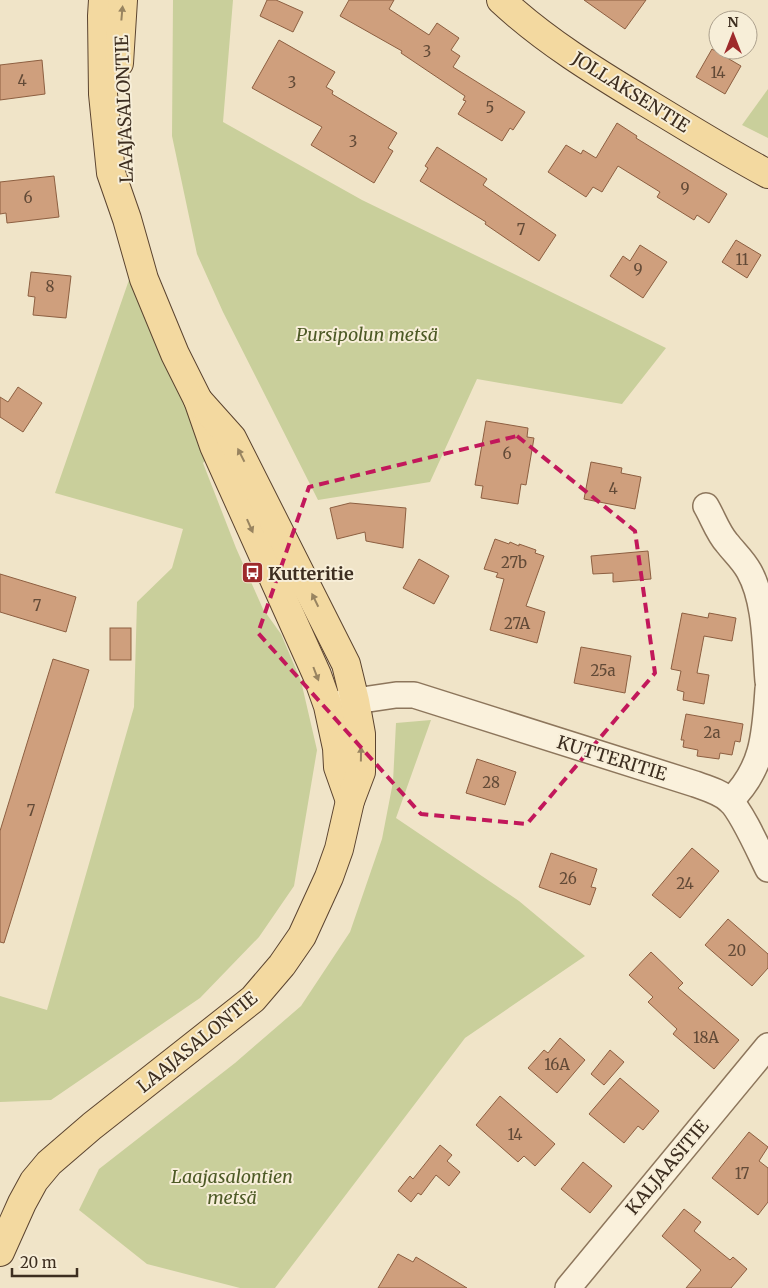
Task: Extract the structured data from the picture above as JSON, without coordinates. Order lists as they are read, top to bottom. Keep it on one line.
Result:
{"streets":{"main road":["JOLLAKSENTIE","LAAJASALONTIE"],"street":["KUTTERITIE","KALJAASITIE"]},"crossings":[["LAAJASALONTIE","KUTTERITIE"]],"parks":["Pursipolun metsä","Laajasalontien metsä"],"places":{"bus stop":["Kutteritie"]},"house_numbers":["3","14","4","3","5","3","9","6","7","11","9","8","6","4","27b","7","27A","25a","2a","28","7","26","24","20","18A","16A","14","17"],"scale_bar":"20 m","north":"top"}
